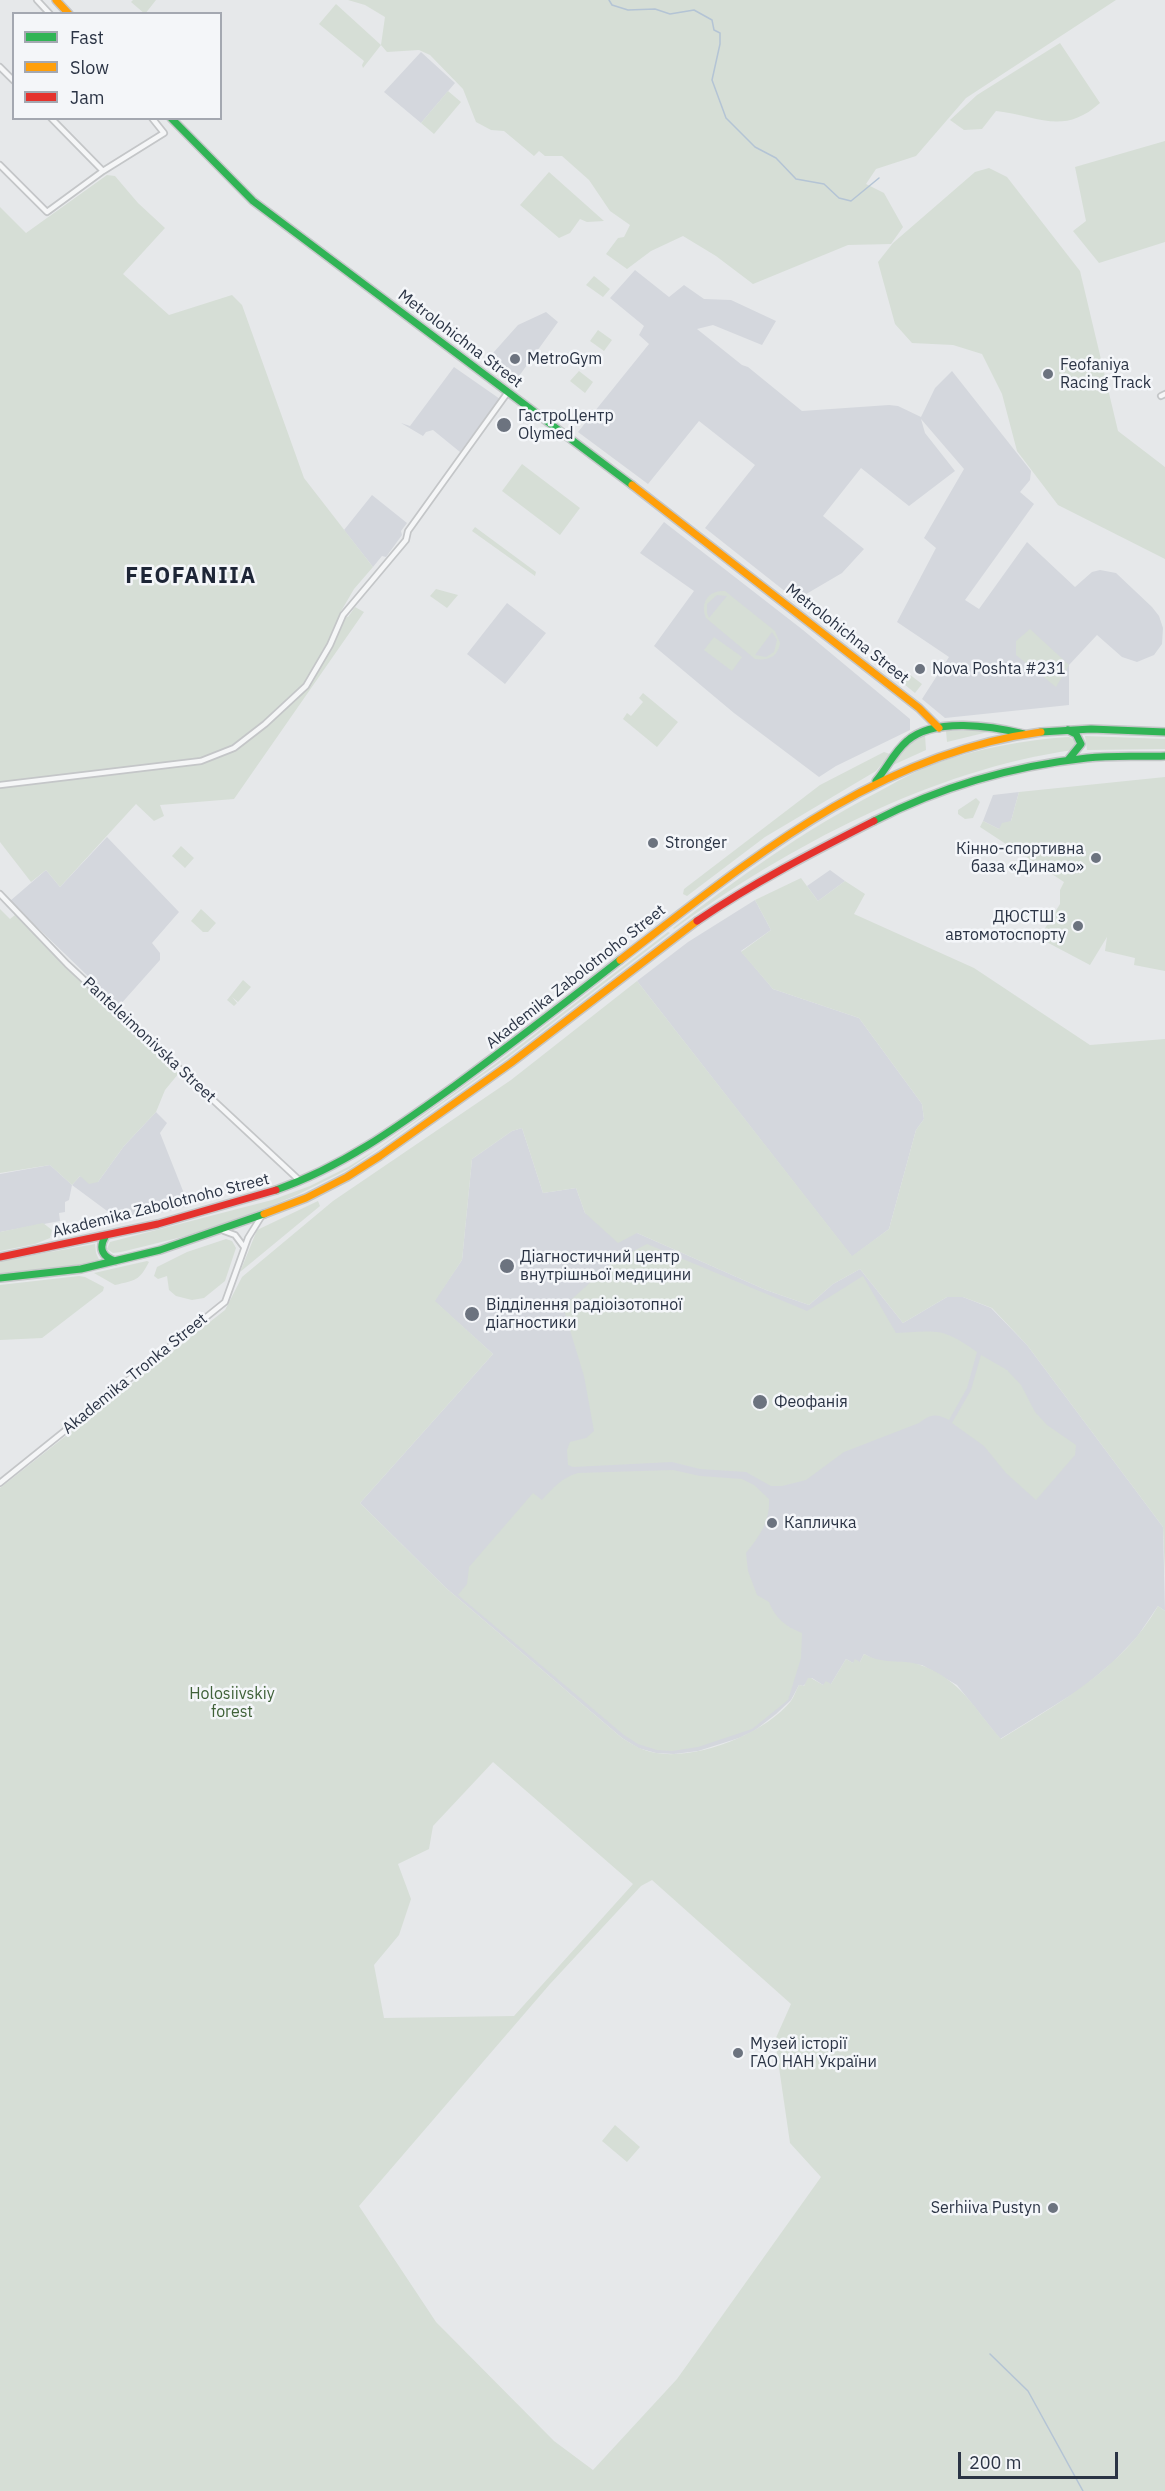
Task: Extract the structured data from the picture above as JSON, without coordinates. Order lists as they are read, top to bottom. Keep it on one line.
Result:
{"streets":{"main road":["Metrolohichna Street","Akademika Zabolotnoho Street"],"street":["Panteleimonivska Street","Akademika Tronka Street"]},"crossings":[["Akademika Zabolotnoho Street","Panteleimonivska Street"],["Akademika Zabolotnoho Street","Akademika Tronka Street"]],"districts":["FEOFANIIA"],"parks":["Holosiivskiy forest"],"places":["MetroGym","Feofaniya Racing Track","ГастроЦентр Olymed","Nova Poshta #231","Stronger","Кінно-спортивна база «Динамо»","ДЮСТШ з автомотоспорту","Діагностичний центр внутрішньої медицини","Відділення радіоізотопної діагностики","Феофанія","Капличка","Музей історії ГАО НАН України","Serhiiva Pustyn"],"legend":["Fast","Slow","Jam"],"scale_bar":"200 m"}
